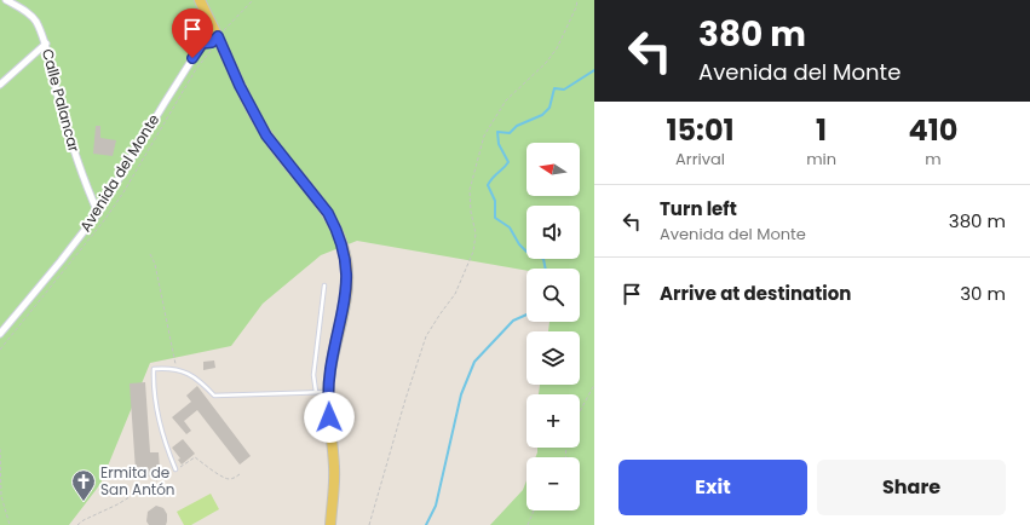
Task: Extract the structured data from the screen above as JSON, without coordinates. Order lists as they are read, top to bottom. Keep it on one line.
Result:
{"streets":{"street":["Calle Palancar","Avenida del Monte"]},"crossings":[["Calle Palancar","Avenida del Monte"]],"places":{"church":["Ermita de San Antón"]},"north":"left","page":{"turn":["380 m","Avenida del Monte"],"eta":["15:01","Arrival","1","min","410","m"],"map_buttons":["+","−"],"list":[{"name":"Turn left","note":"Avenida del Monte","value":"380 m"},{"name":"Arrive at destination","value":"30 m"}],"buttons":["Exit","Share"]}}
